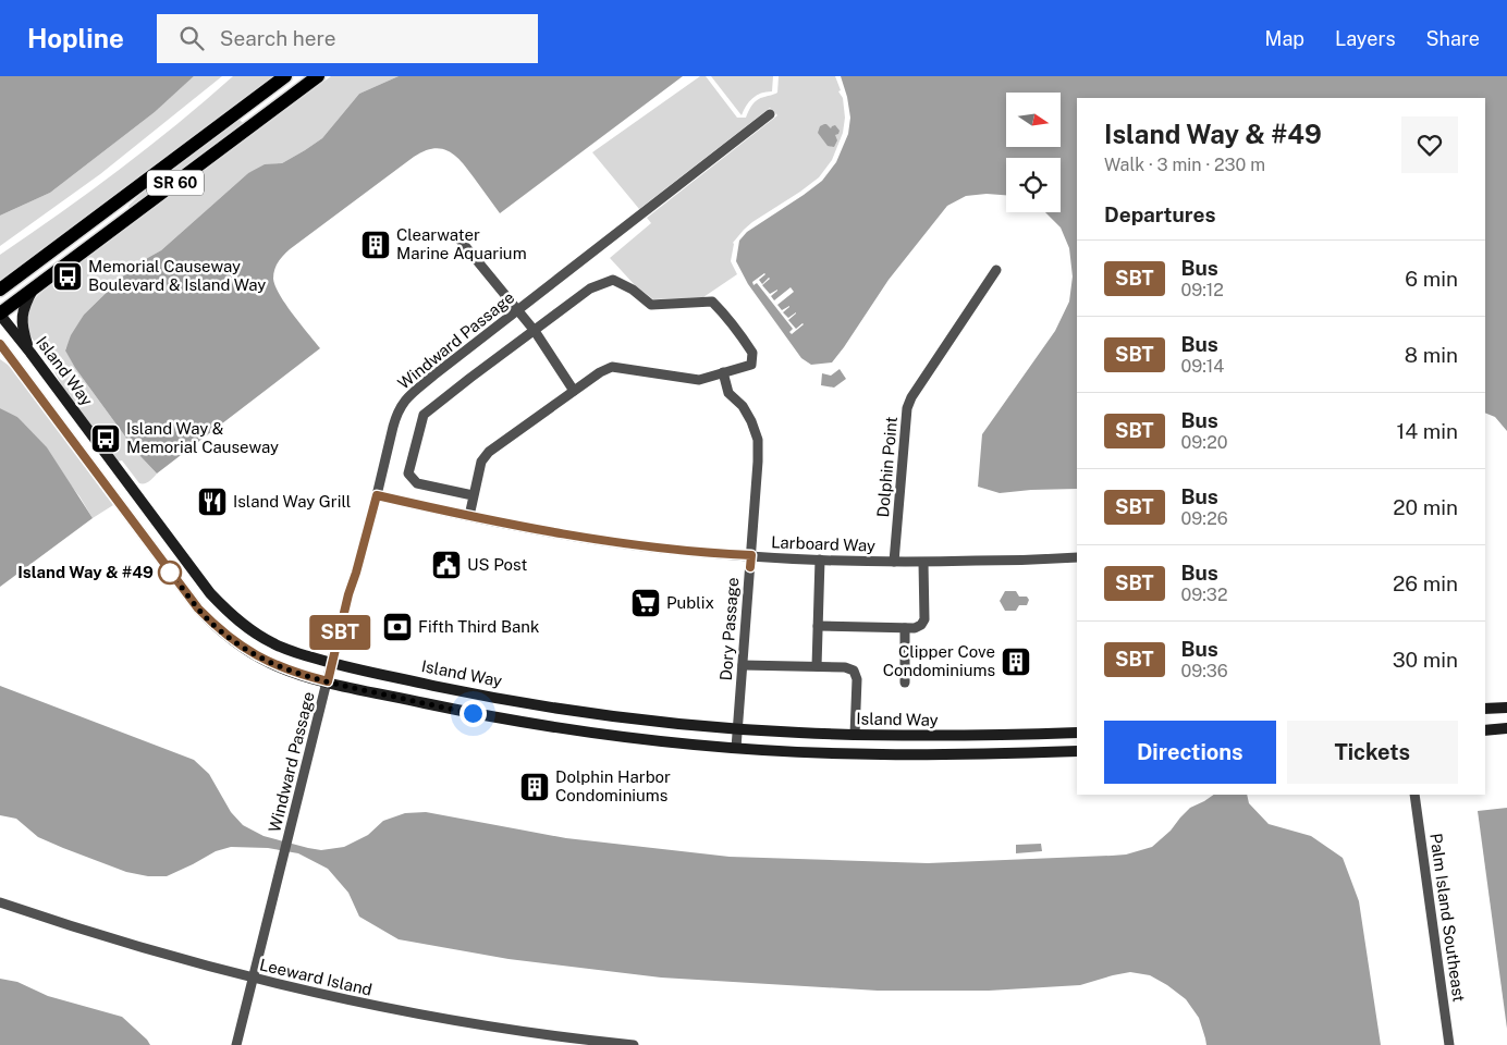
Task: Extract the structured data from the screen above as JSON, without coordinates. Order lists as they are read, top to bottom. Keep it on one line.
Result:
{"streets":{"main road":["SR 60"],"street":["Windward Passage","Island Way","Dolphin Point","Larboard Way","Dory Passage","Palm Island Southeast","Leeward Island"]},"crossings":[["SR 60","Island Way"],["Windward Passage","Island Way"],["Windward Passage","Larboard Way"],["Windward Passage","Leeward Island"],["Island Way","Dory Passage"],["Dolphin Point","Larboard Way"],["Larboard Way","Dory Passage"]],"places":{"building":["Clearwater Marine Aquarium","Clipper Cove Condominiums","Dolphin Harbor Condominiums"],"bus stop":["Memorial Causeway Boulevard & Island Way","Island Way & Memorial Causeway"],"restaurant":["Island Way Grill"],"public building":["US Post"],"other":["Island Way & #49"],"supermarket":["Publix"],"bank":["Fifth Third Bank"]},"lines":["bus line SBT"],"north":"right","page":{"header":"Hopline","search":"Search here","nav":["Map","Layers","Share"],"on_map":"SBT","heading":[["Island Way & #49","Walk · 3 min · 230 m"],"Departures"],"list":[{"mark":"SBT","name":"Bus","note":"09:12","value":"6 min"},{"mark":"SBT","name":"Bus","note":"09:14","value":"8 min"},{"mark":"SBT","name":"Bus","note":"09:20","value":"14 min"},{"mark":"SBT","name":"Bus","note":"09:26","value":"20 min"},{"mark":"SBT","name":"Bus","note":"09:32","value":"26 min"},{"mark":"SBT","name":"Bus","note":"09:36","value":"30 min"}],"buttons":["Directions","Tickets"]}}
